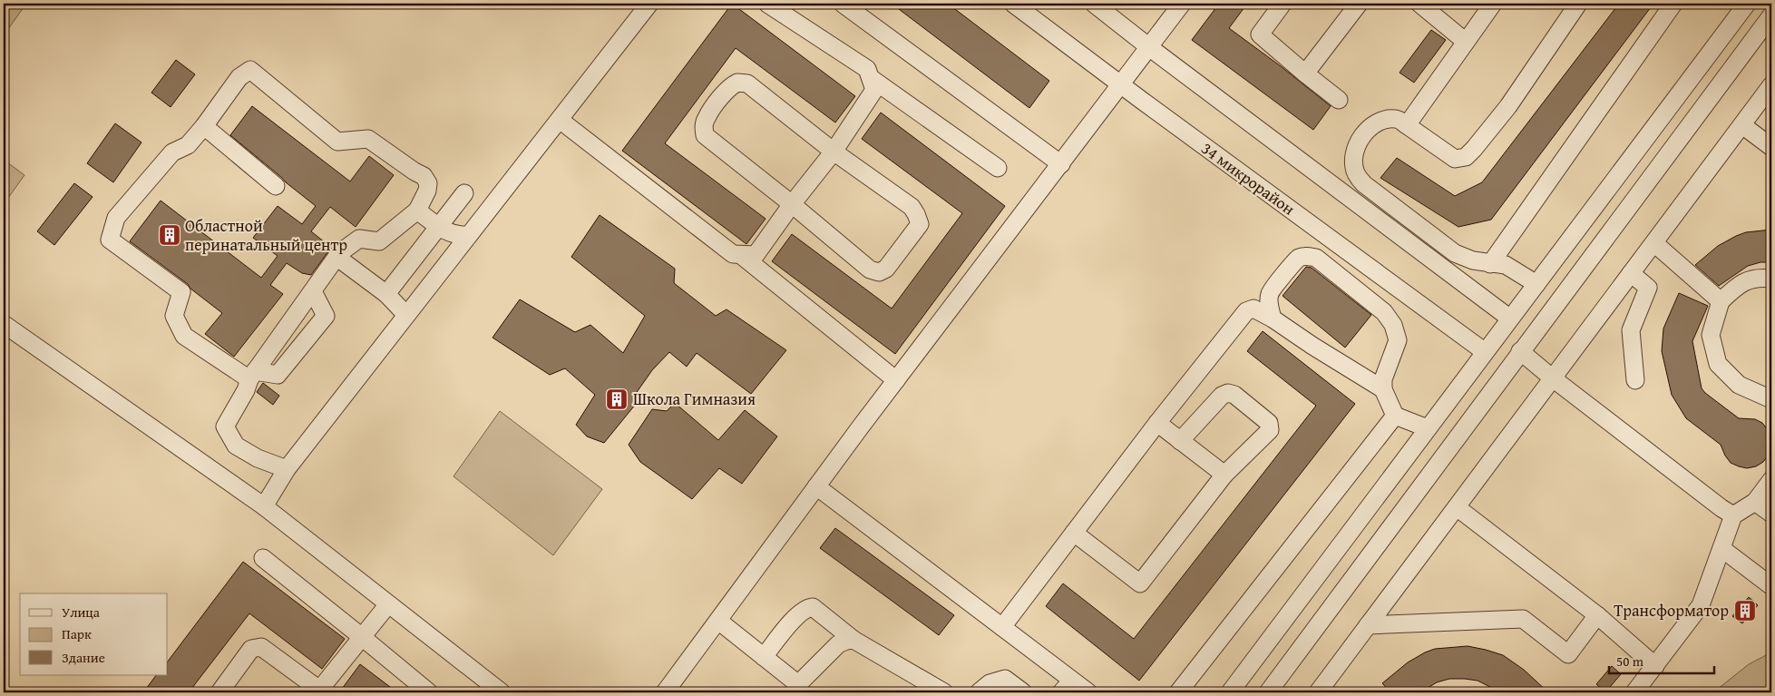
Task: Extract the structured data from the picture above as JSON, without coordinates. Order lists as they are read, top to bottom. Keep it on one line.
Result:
{"streets":{"street":["34 микрорайон"]},"places":{"building":["Областной перинатальный центр","Школа Гимназия","Трансформатор"]},"legend":["Улица","Парк","Здание"],"scale_bar":"50 m"}
